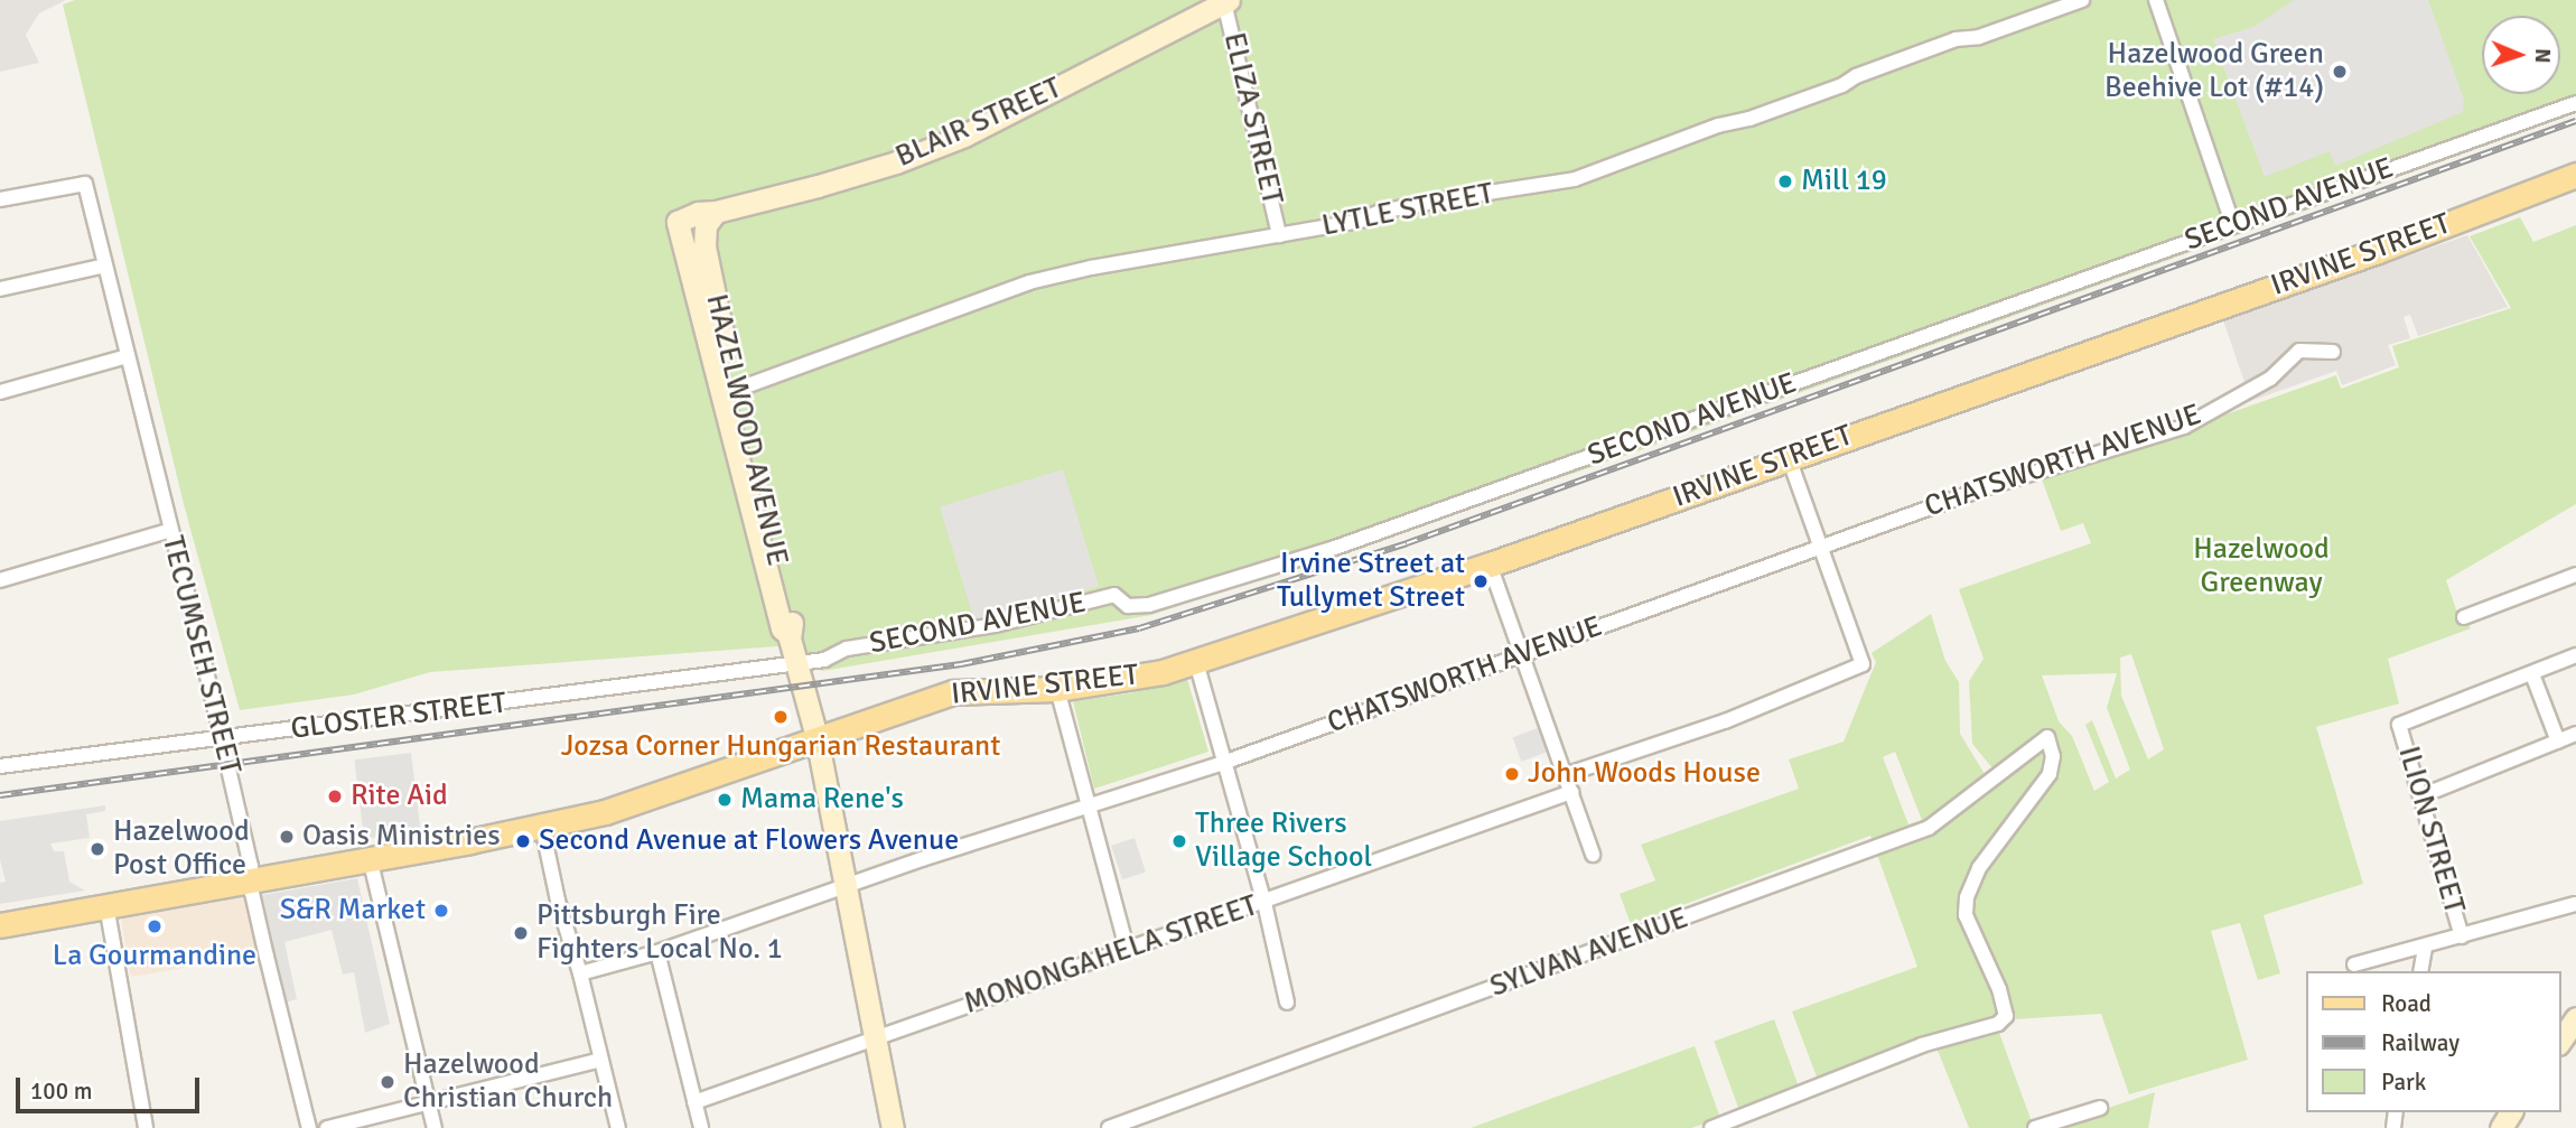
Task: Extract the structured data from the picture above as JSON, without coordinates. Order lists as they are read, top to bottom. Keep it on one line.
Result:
{"streets":{"main road":["IRVINE STREET"],"street":["ELIZA STREET","BLAIR STREET","SECOND AVENUE","LYTLE STREET","HAZELWOOD AVENUE","CHATSWORTH AVENUE","TECUMSEH STREET","GLOSTER STREET","ILION STREET","SYLVAN AVENUE","MONONGAHELA STREET"]},"crossings":[["ELIZA STREET","BLAIR STREET"],["ELIZA STREET","LYTLE STREET"],["BLAIR STREET","HAZELWOOD AVENUE"],["SECOND AVENUE","HAZELWOOD AVENUE"],["SECOND AVENUE","GLOSTER STREET"],["LYTLE STREET","HAZELWOOD AVENUE"],["IRVINE STREET","HAZELWOOD AVENUE"],["HAZELWOOD AVENUE","CHATSWORTH AVENUE"],["HAZELWOOD AVENUE","GLOSTER STREET"],["HAZELWOOD AVENUE","MONONGAHELA STREET"],["TECUMSEH STREET","GLOSTER STREET"]],"parks":["Hazelwood Greenway"],"places":["Hazelwood Green Beehive Lot (#14)","Mill 19","Irvine Street at Tullymet Street","Jozsa Corner Hungarian Restaurant","John Woods House","Rite Aid","Mama Rene's","Oasis Ministries","Second Avenue at Flowers Avenue","Three Rivers Village School","Hazelwood Post Office","S&R Market","La Gourmandine","Pittsburgh Fire Fighters Local No. 1","Hazelwood Christian Church"],"legend":["Road","Railway","Park"],"scale_bar":"100 m","north":"right"}
